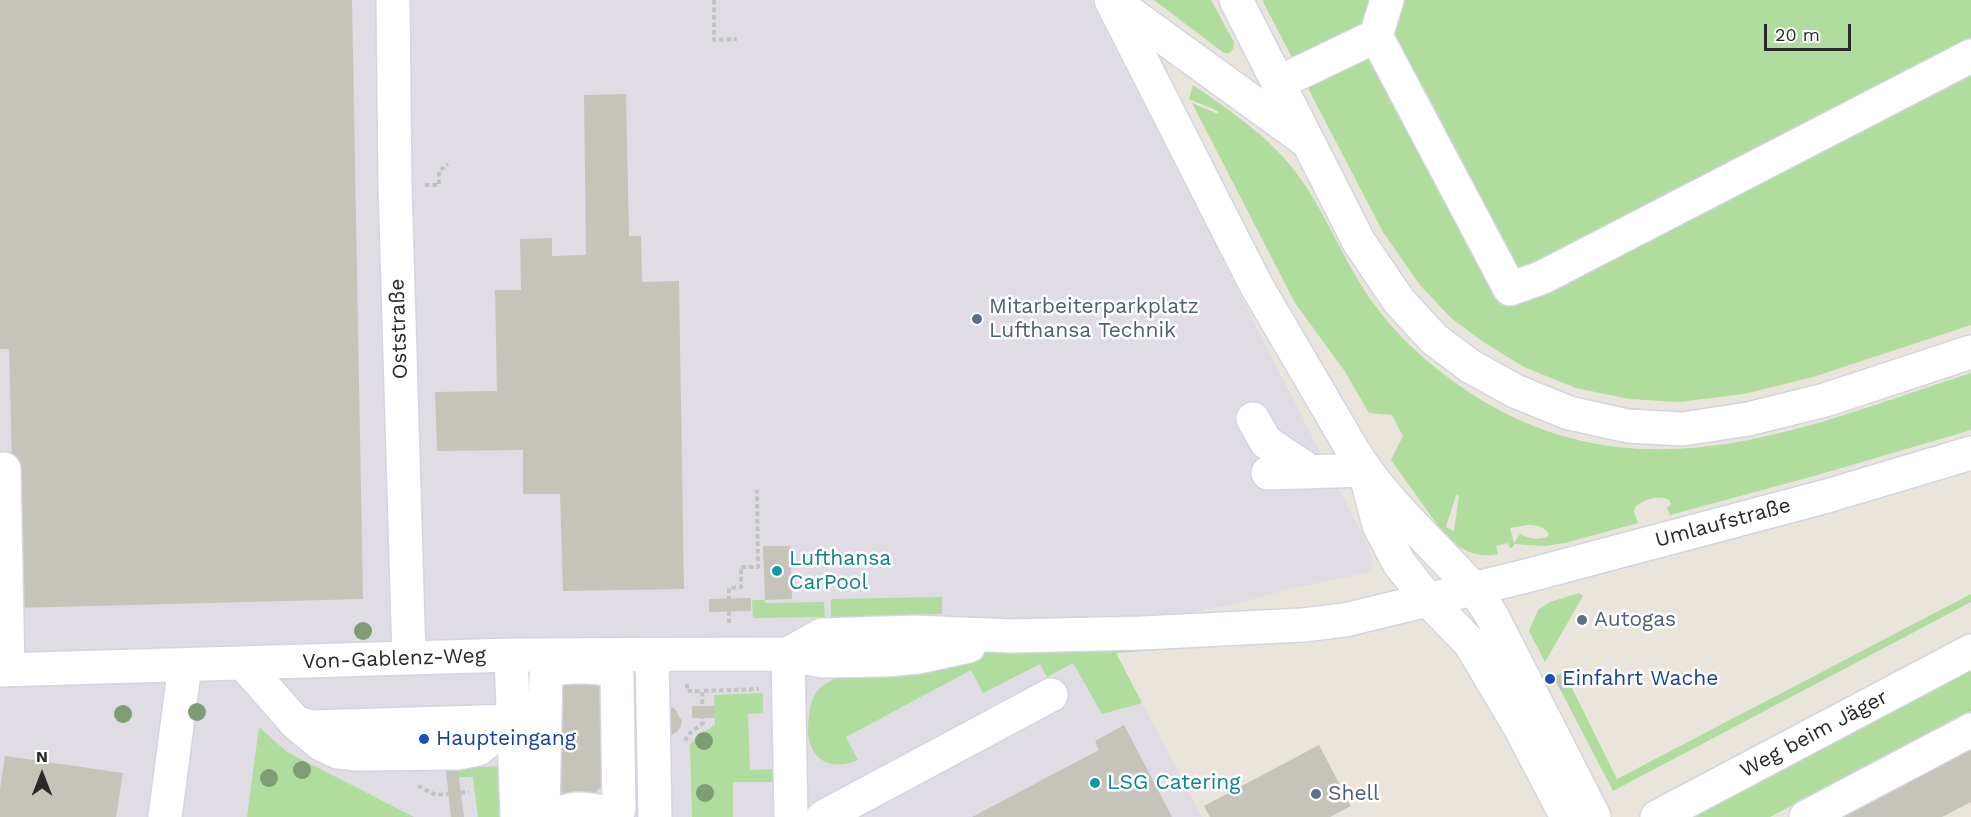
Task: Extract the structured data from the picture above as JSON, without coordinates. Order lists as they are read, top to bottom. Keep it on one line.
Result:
{"streets":{"street":["Oststraße","Umlaufstraße","Von-Gablenz-Weg","Weg beim Jäger"]},"crossings":[["Oststraße","Von-Gablenz-Weg"],["Umlaufstraße","Von-Gablenz-Weg"]],"places":["Mitarbeiterparkplatz Lufthansa Technik","Lufthansa CarPool","Autogas","Einfahrt Wache","Haupteingang","LSG Catering","Shell"],"scale_bar":"20 m","north":"top"}
